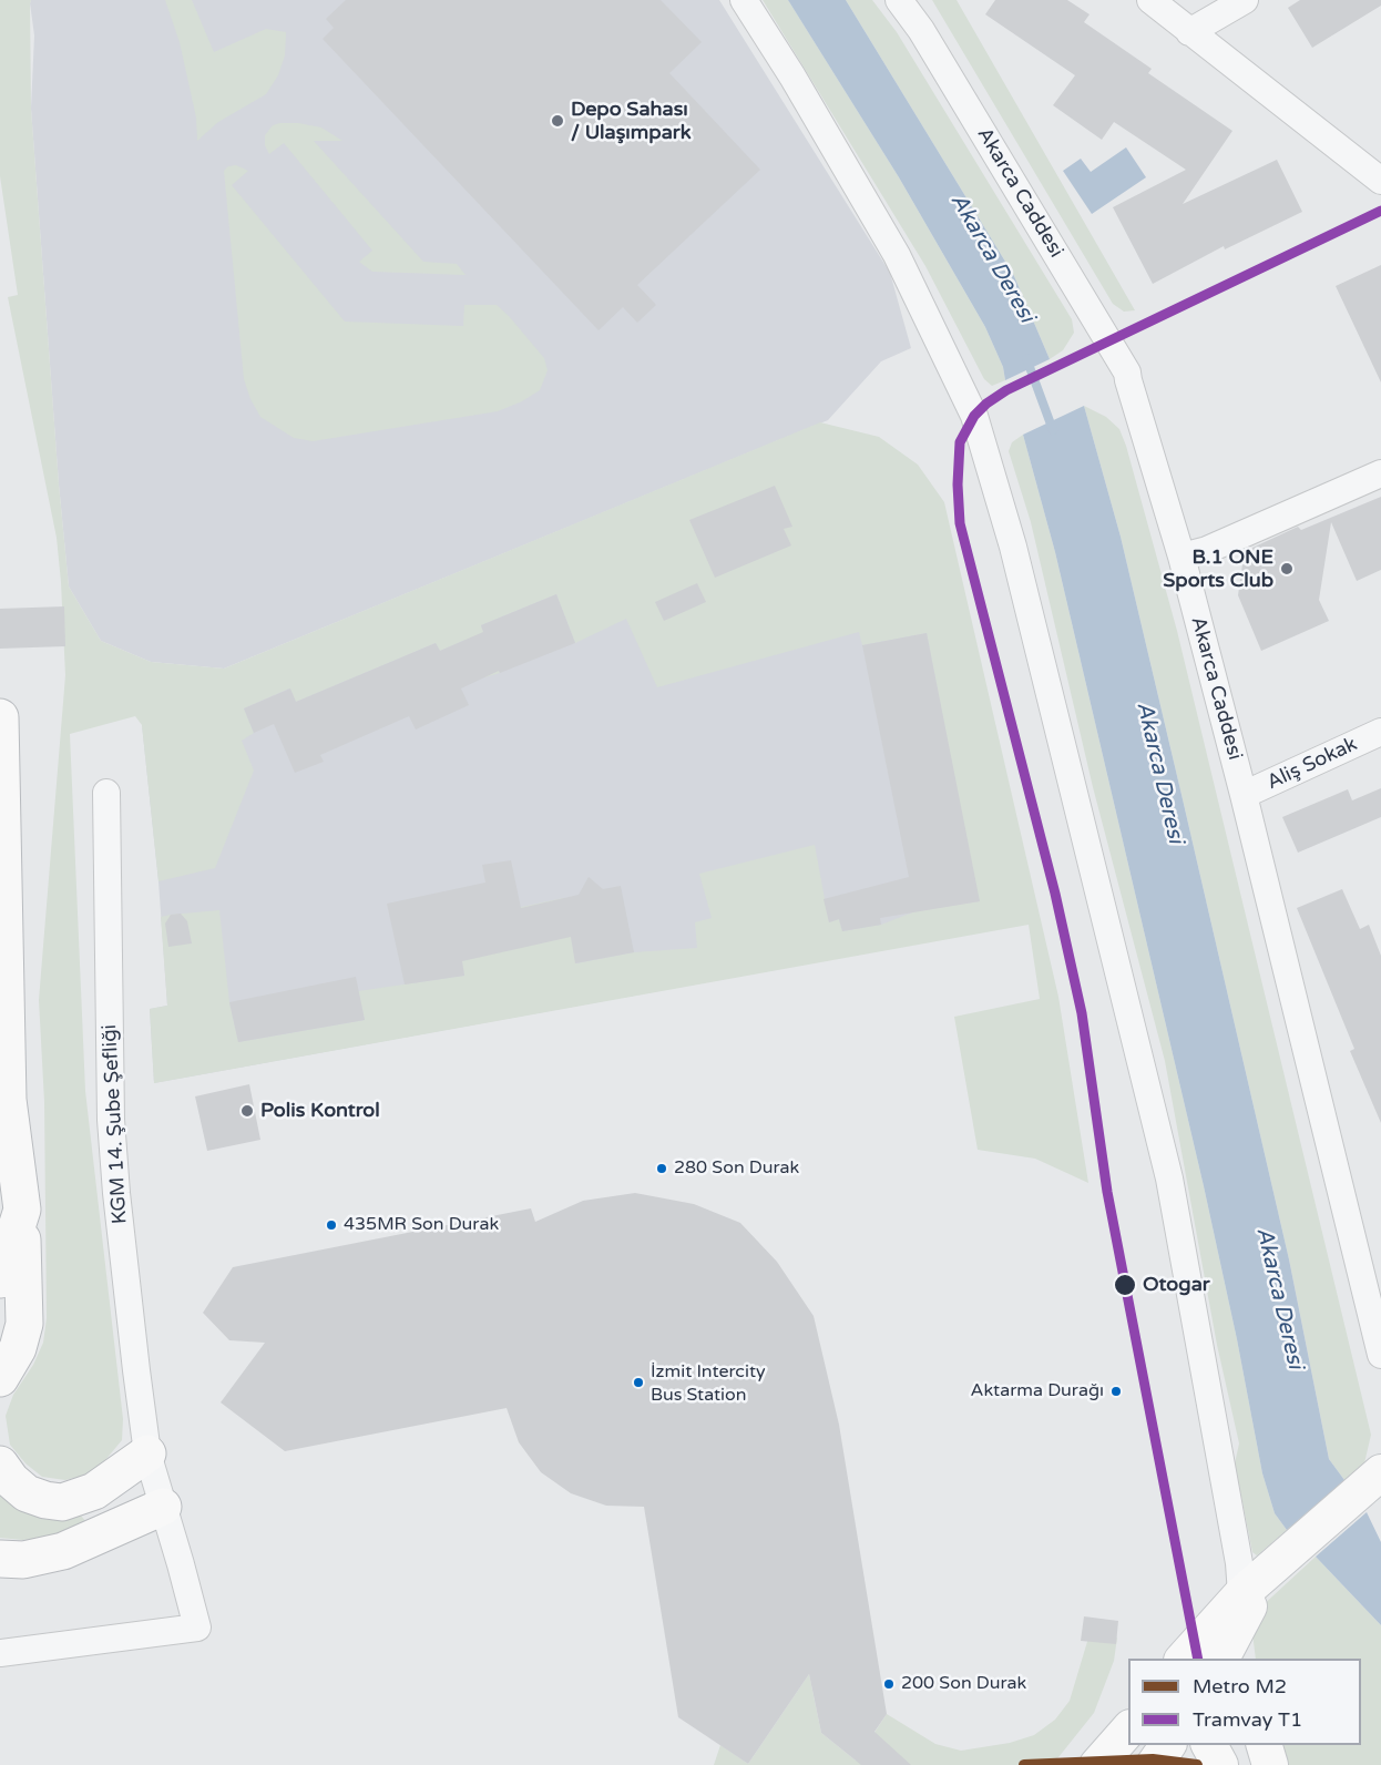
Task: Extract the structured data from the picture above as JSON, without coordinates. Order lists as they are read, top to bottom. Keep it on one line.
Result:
{"streets":{"street":["Akarca Caddesi","Aliş Sokak","KGM 14. Şube Şefliği"]},"crossings":[["Akarca Caddesi","Aliş Sokak"]],"water":["Akarca Deresi"],"places":["Depo Sahası / Ulaşımpark","B.1 ONE Sports Club","Polis Kontrol","280 Son Durak","435MR Son Durak","Otogar","İzmit Intercity Bus Station","Aktarma Durağı","200 Son Durak"],"lines":["tram line T1","metro line M2"],"legend":["Metro M2","Tramvay T1"]}
